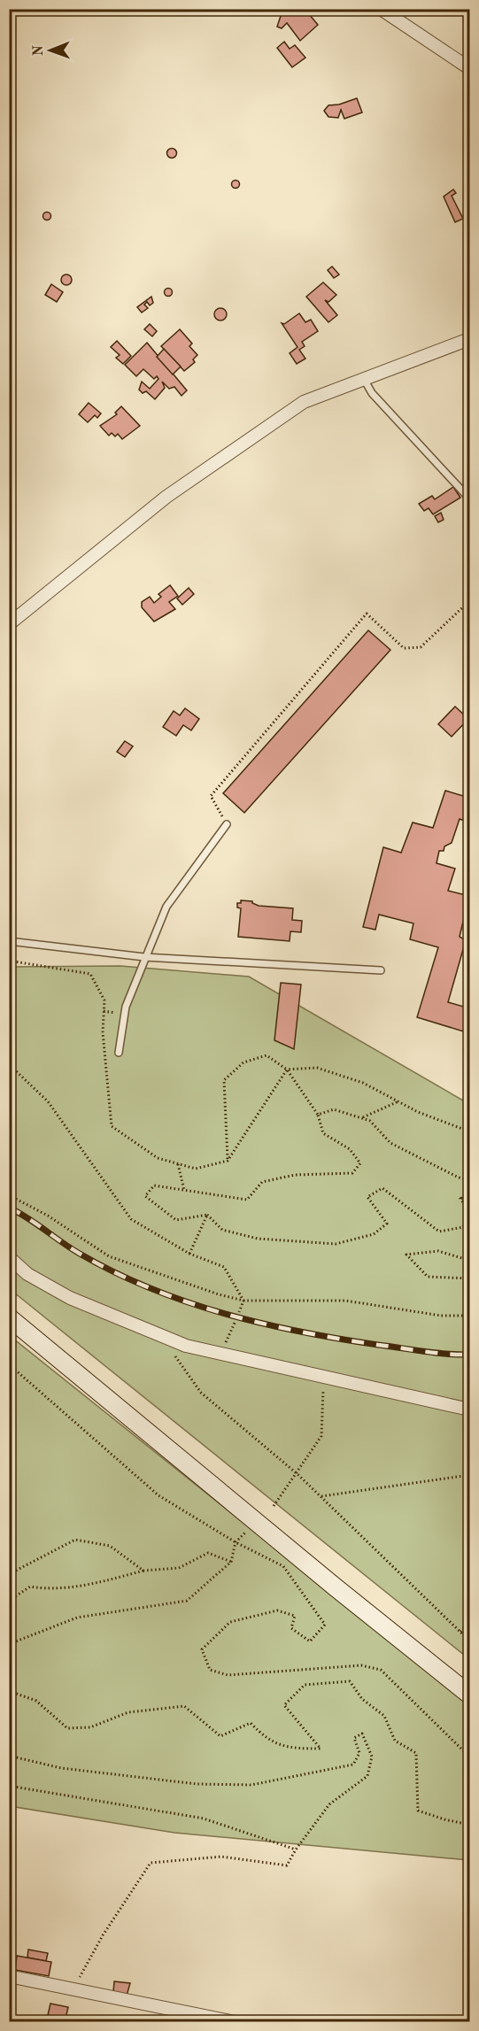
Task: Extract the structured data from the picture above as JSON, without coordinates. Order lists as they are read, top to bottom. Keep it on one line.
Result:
{"north":"left"}
